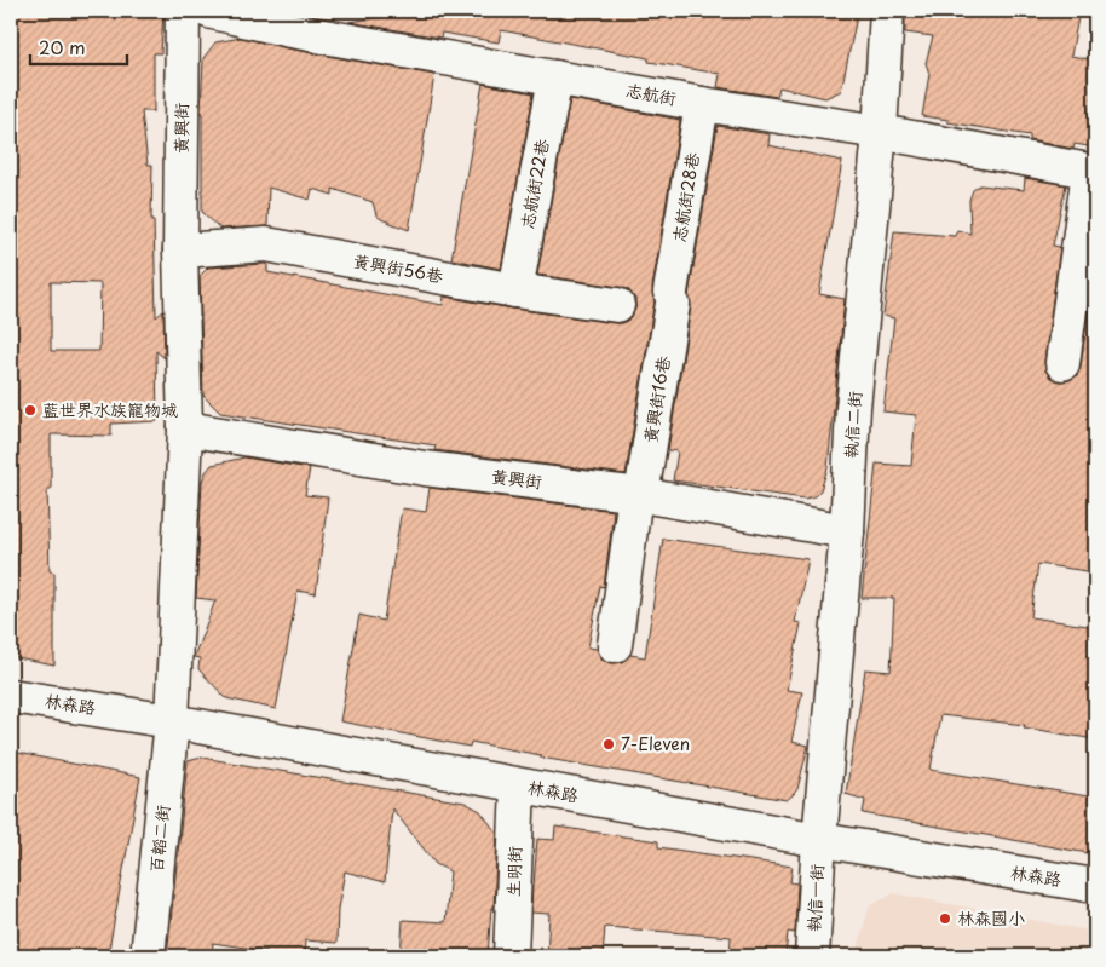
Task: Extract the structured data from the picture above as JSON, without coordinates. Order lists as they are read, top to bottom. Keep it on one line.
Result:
{"streets":{"street":["志航街","黃興街","志航街22巷","志航街28巷","黃興街56巷","黃興街16巷","執信二街","林森路","百韜二街","生明街","執信一街"]},"crossings":[["志航街","志航街22巷"],["志航街","志航街28巷"],["志航街","執信二街"],["黃興街","黃興街56巷"],["黃興街","黃興街16巷"],["黃興街","執信二街"],["黃興街","林森路"],["黃興街","百韜二街"],["志航街22巷","黃興街56巷"],["志航街28巷","黃興街16巷"],["執信二街","林森路"],["執信二街","執信一街"],["林森路","百韜二街"],["林森路","生明街"],["林森路","執信一街"]],"places":["藍世界水族寵物城","7-Eleven","林森國小"],"scale_bar":"20 m"}
